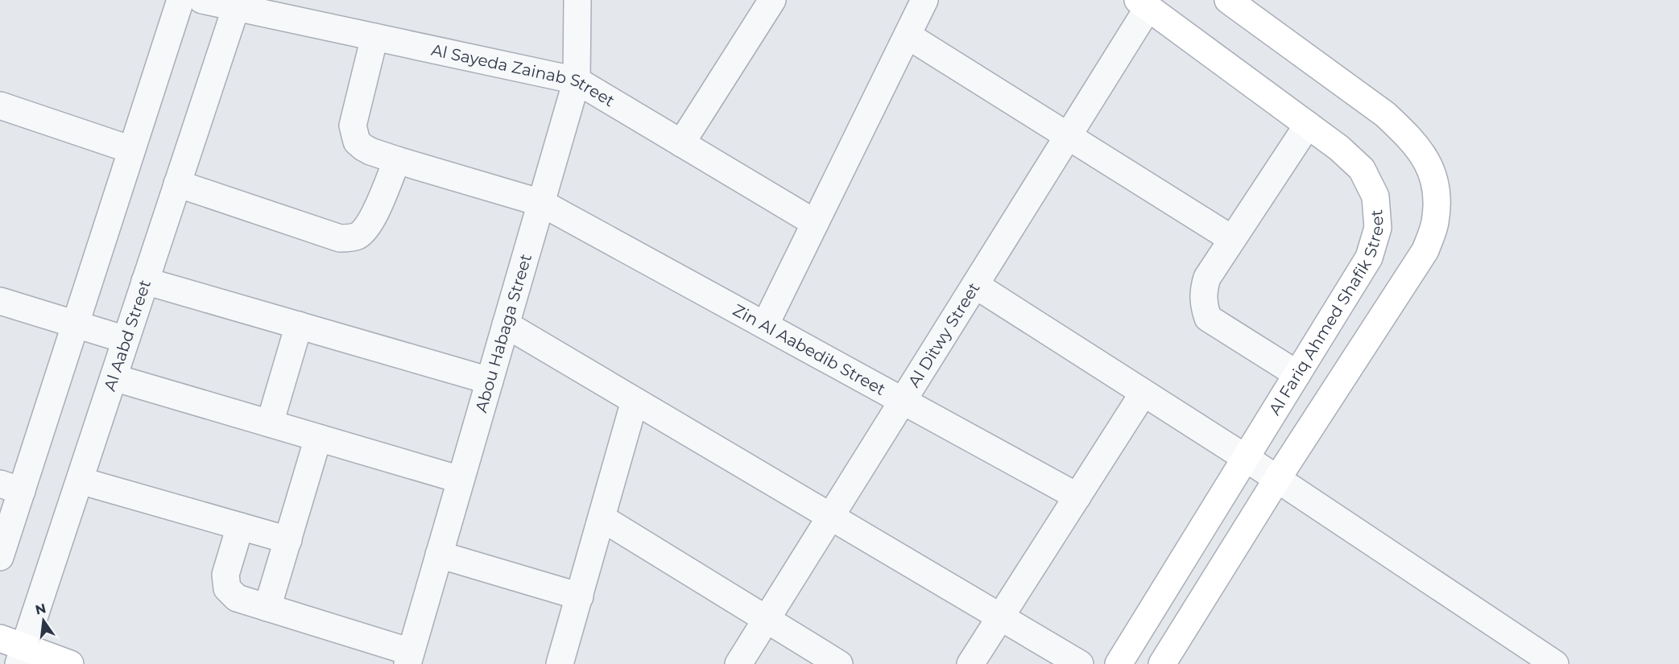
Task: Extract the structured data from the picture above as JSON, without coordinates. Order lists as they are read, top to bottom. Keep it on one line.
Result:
{"streets":{"street":["Al Sayeda Zainab Street","Al Fariq Ahmed Shafik Street","Abou Habaga Street","Al Aabd Street","Al Ditwy Street","Zin Al Aabedib Street"]},"crossings":[["Al Sayeda Zainab Street","Abou Habaga Street"],["Al Sayeda Zainab Street","Al Aabd Street"],["Al Sayeda Zainab Street","Zin Al Aabedib Street"],["Al Fariq Ahmed Shafik Street","Al Ditwy Street"],["Abou Habaga Street","Zin Al Aabedib Street"],["Al Ditwy Street","Zin Al Aabedib Street"]],"north":"top"}
